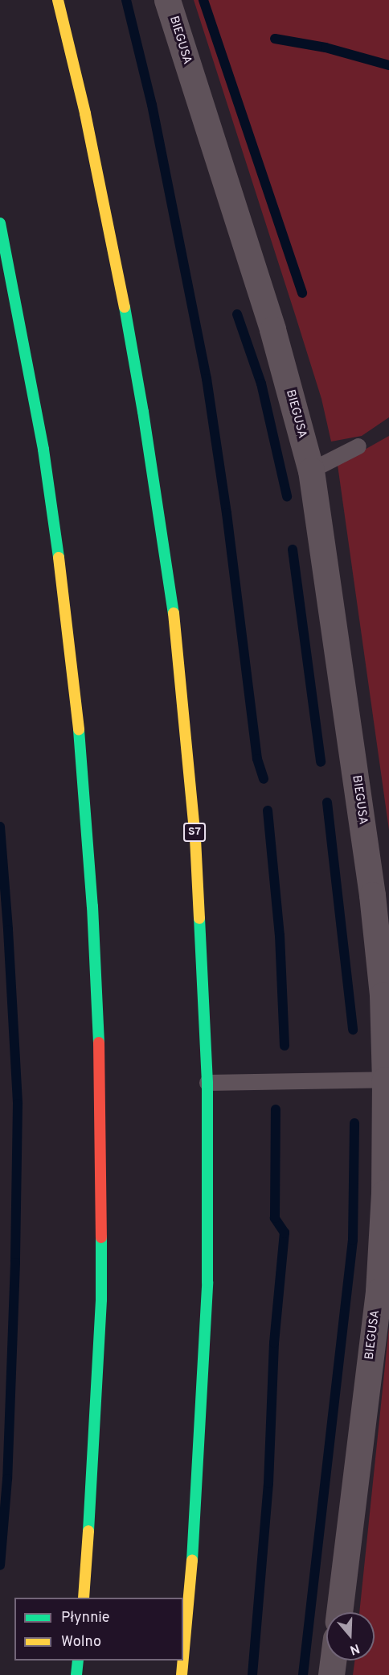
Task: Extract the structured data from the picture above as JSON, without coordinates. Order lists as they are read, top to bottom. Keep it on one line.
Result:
{"streets":{"highway":["S7"],"street":["BIEGUSA"]},"legend":["Płynnie","Wolno"],"north":"bottom"}
